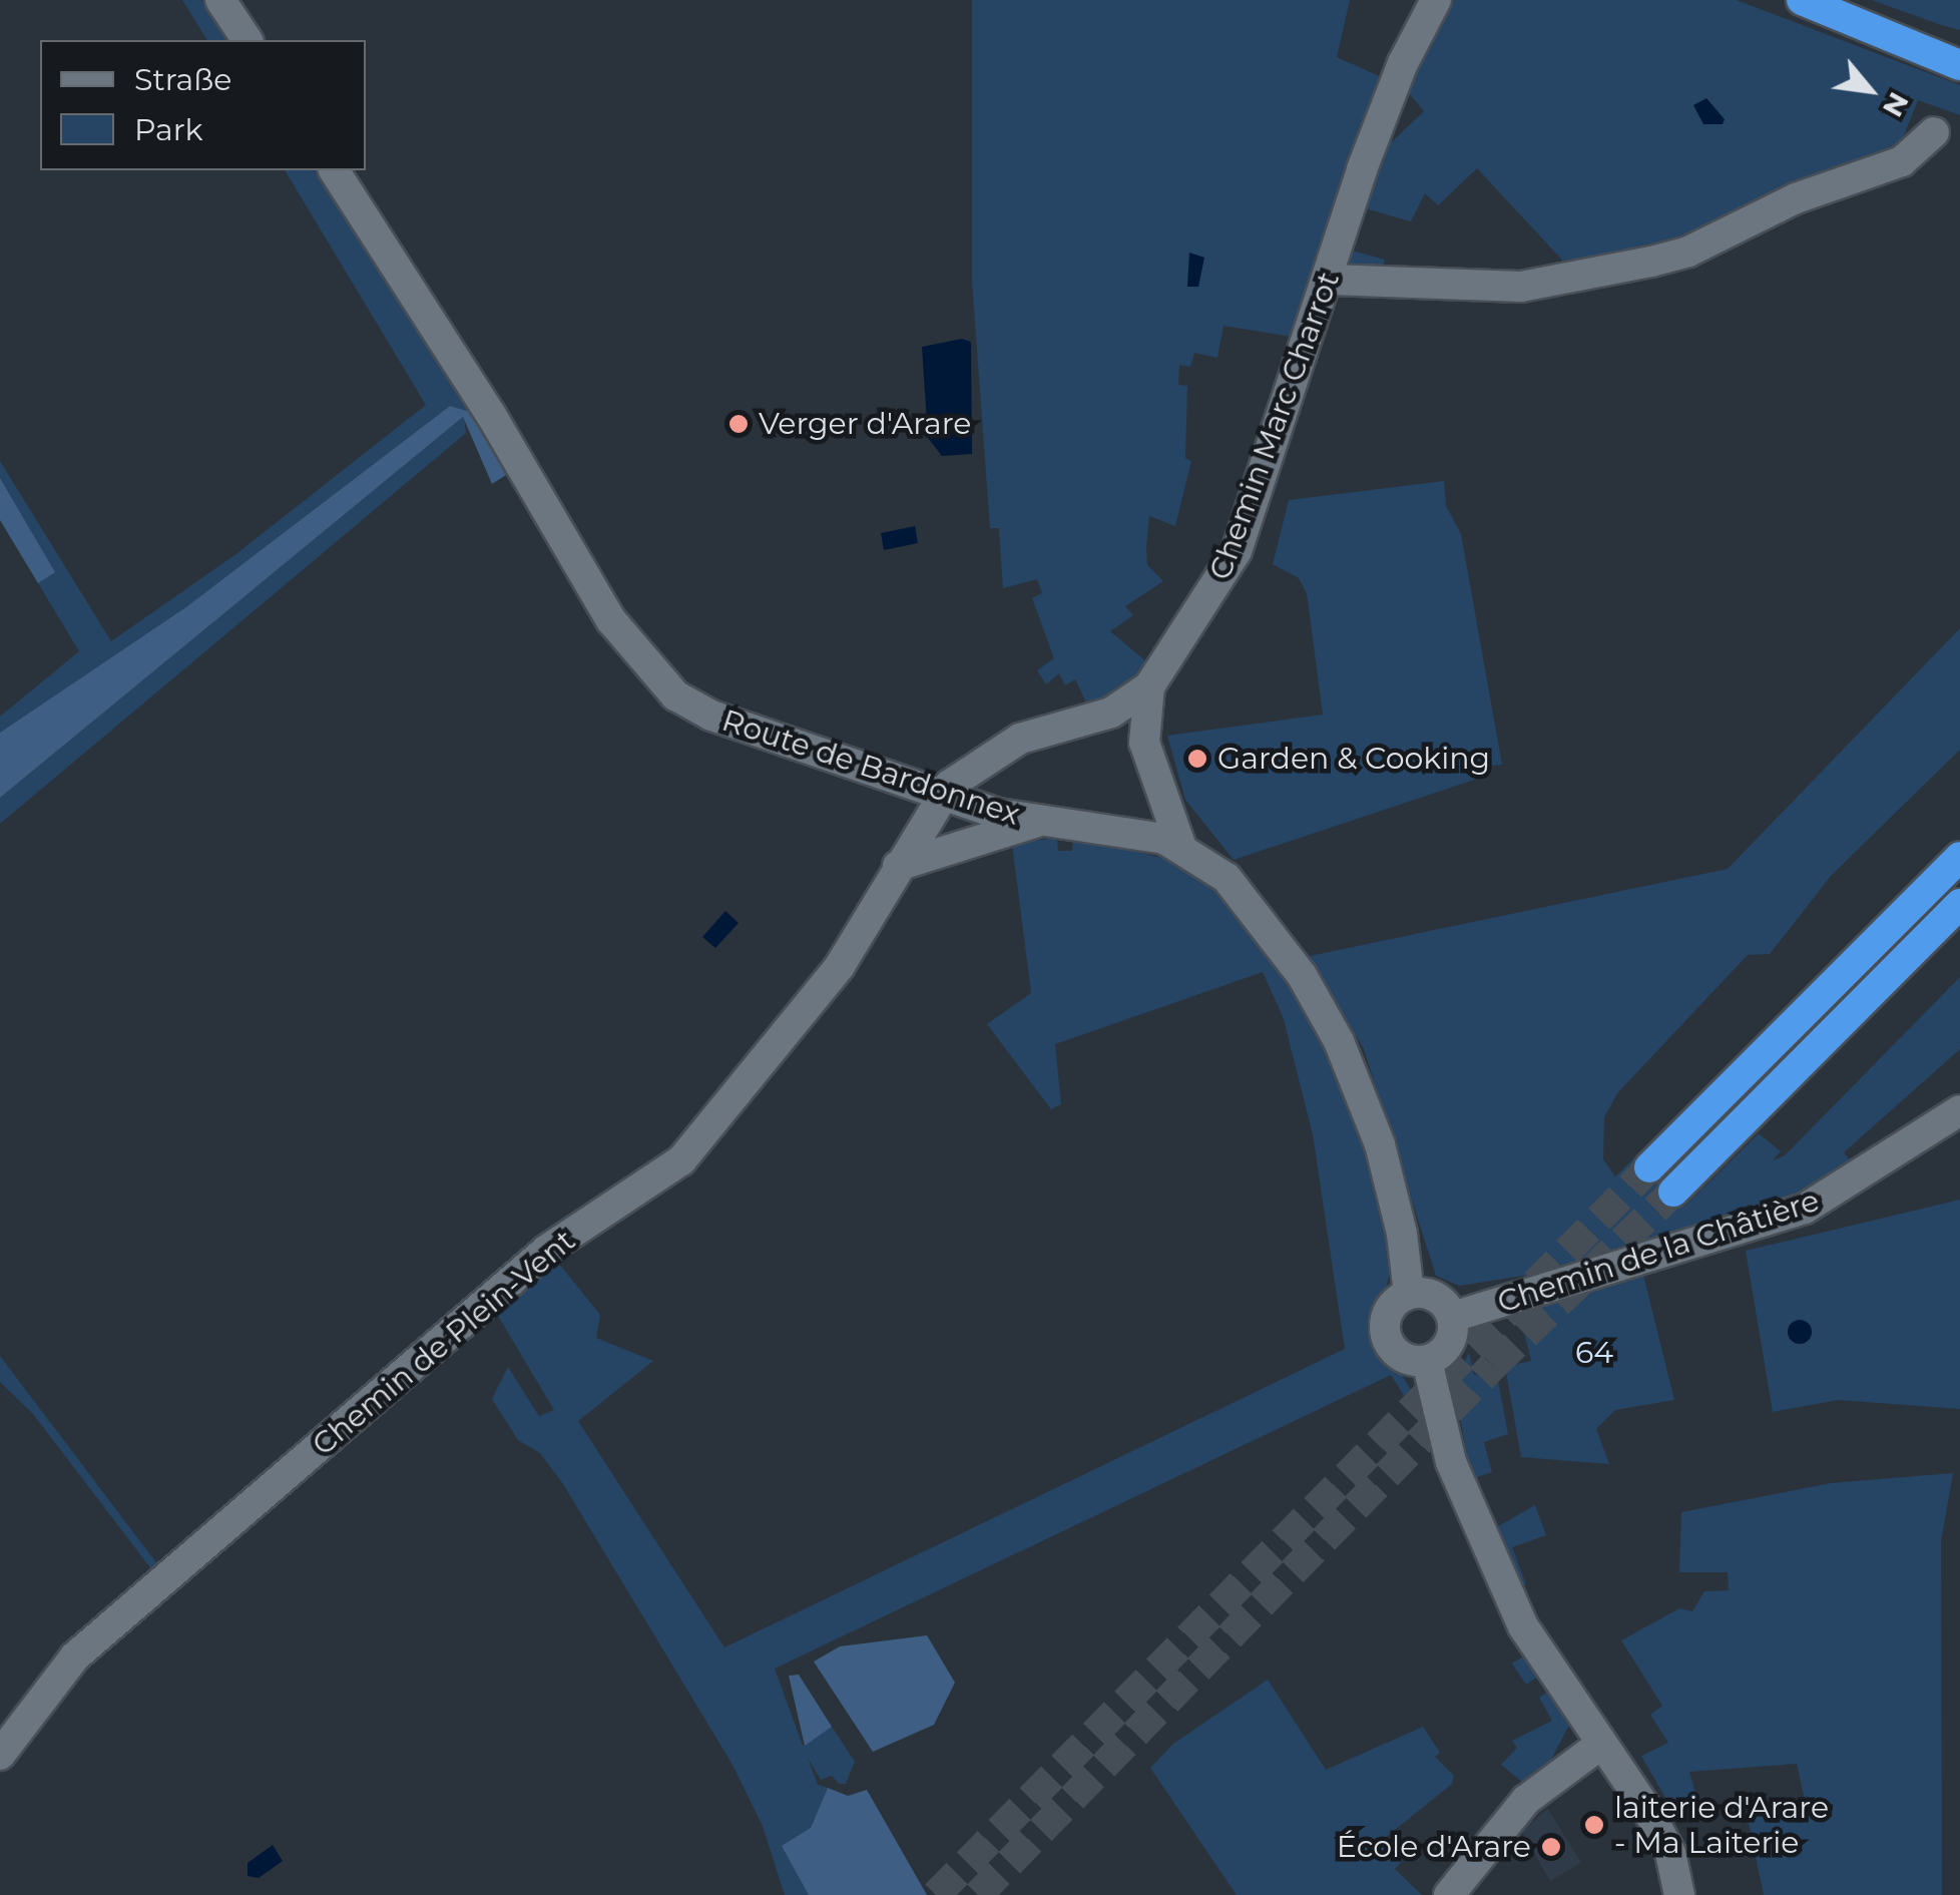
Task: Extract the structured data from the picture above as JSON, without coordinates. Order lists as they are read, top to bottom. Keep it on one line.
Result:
{"streets":{"street":["Chemin Marc Charrot","Route de Bardonnex","Chemin de la Châtière","Chemin de Plein-Vent"]},"crossings":[["Chemin Marc Charrot","Route de Bardonnex"],["Route de Bardonnex","Chemin de la Châtière"],["Route de Bardonnex","Chemin de Plein-Vent"]],"parks":["64"],"places":["Verger d'Arare","Garden & Cooking","laiterie d'Arare - Ma Laiterie","École d'Arare"],"legend":["Straße","Park"],"north":"bottom right"}
